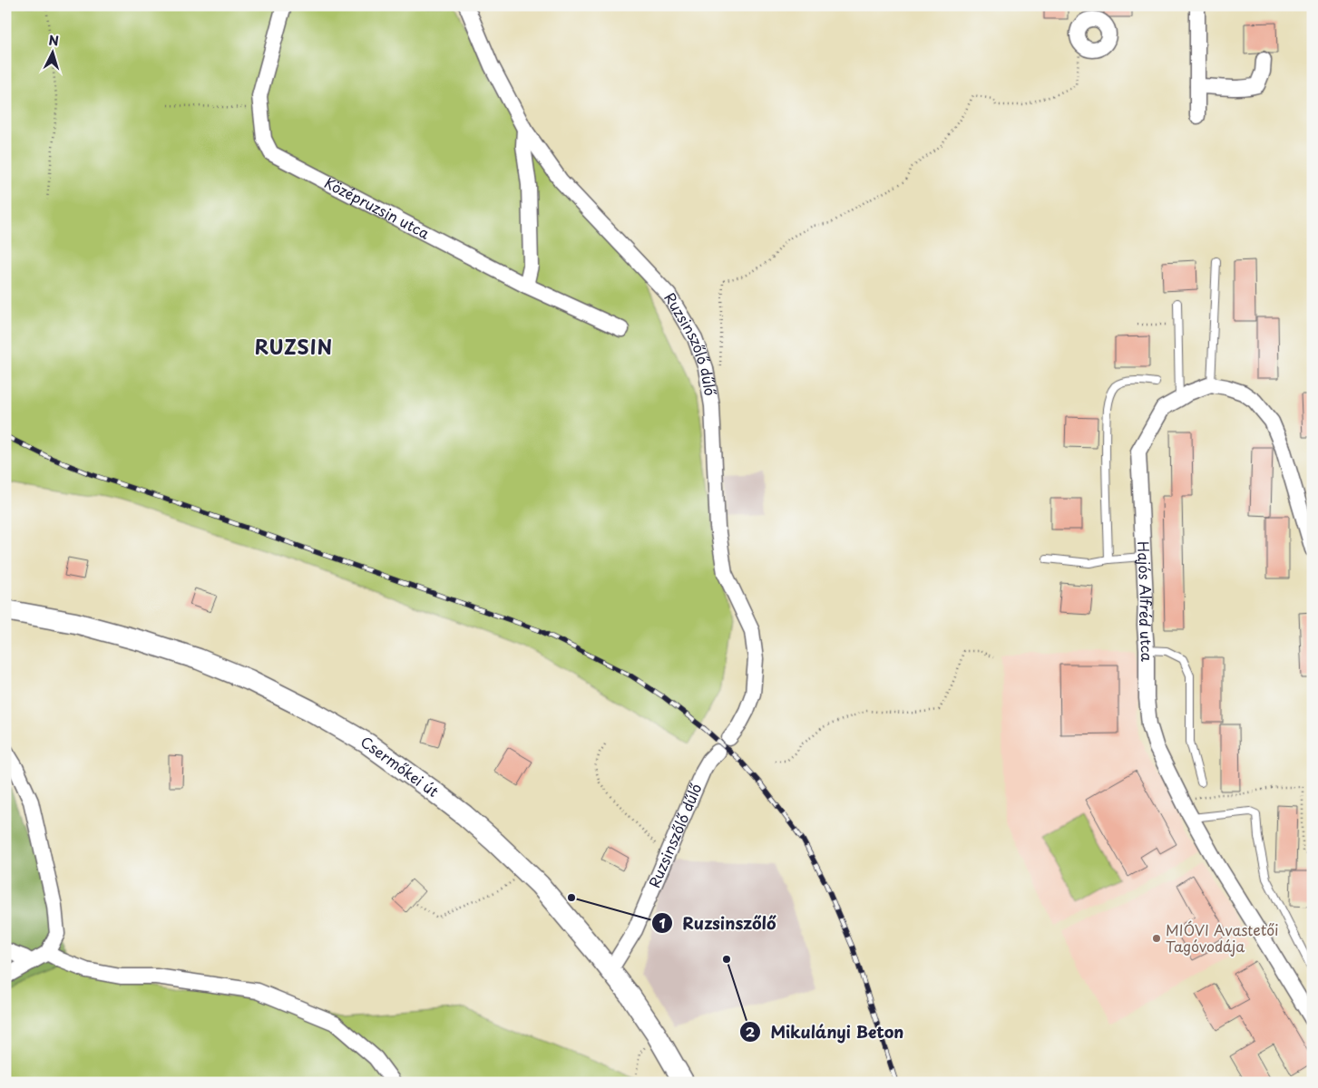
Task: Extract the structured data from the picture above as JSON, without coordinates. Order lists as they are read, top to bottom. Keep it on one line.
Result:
{"streets":{"main road":["Csermőkei út"],"street":["Középruzsin utca","Ruzsinszőlő dűlő","Hajós Alfréd utca"]},"crossings":[["Ruzsinszőlő dűlő","Csermőkei út"]],"districts":["RUZSIN"],"places":["Ruzsinszőlő","MIÓVI Avastetői Tagóvodája","Mikulányi Beton"],"north":"top"}
